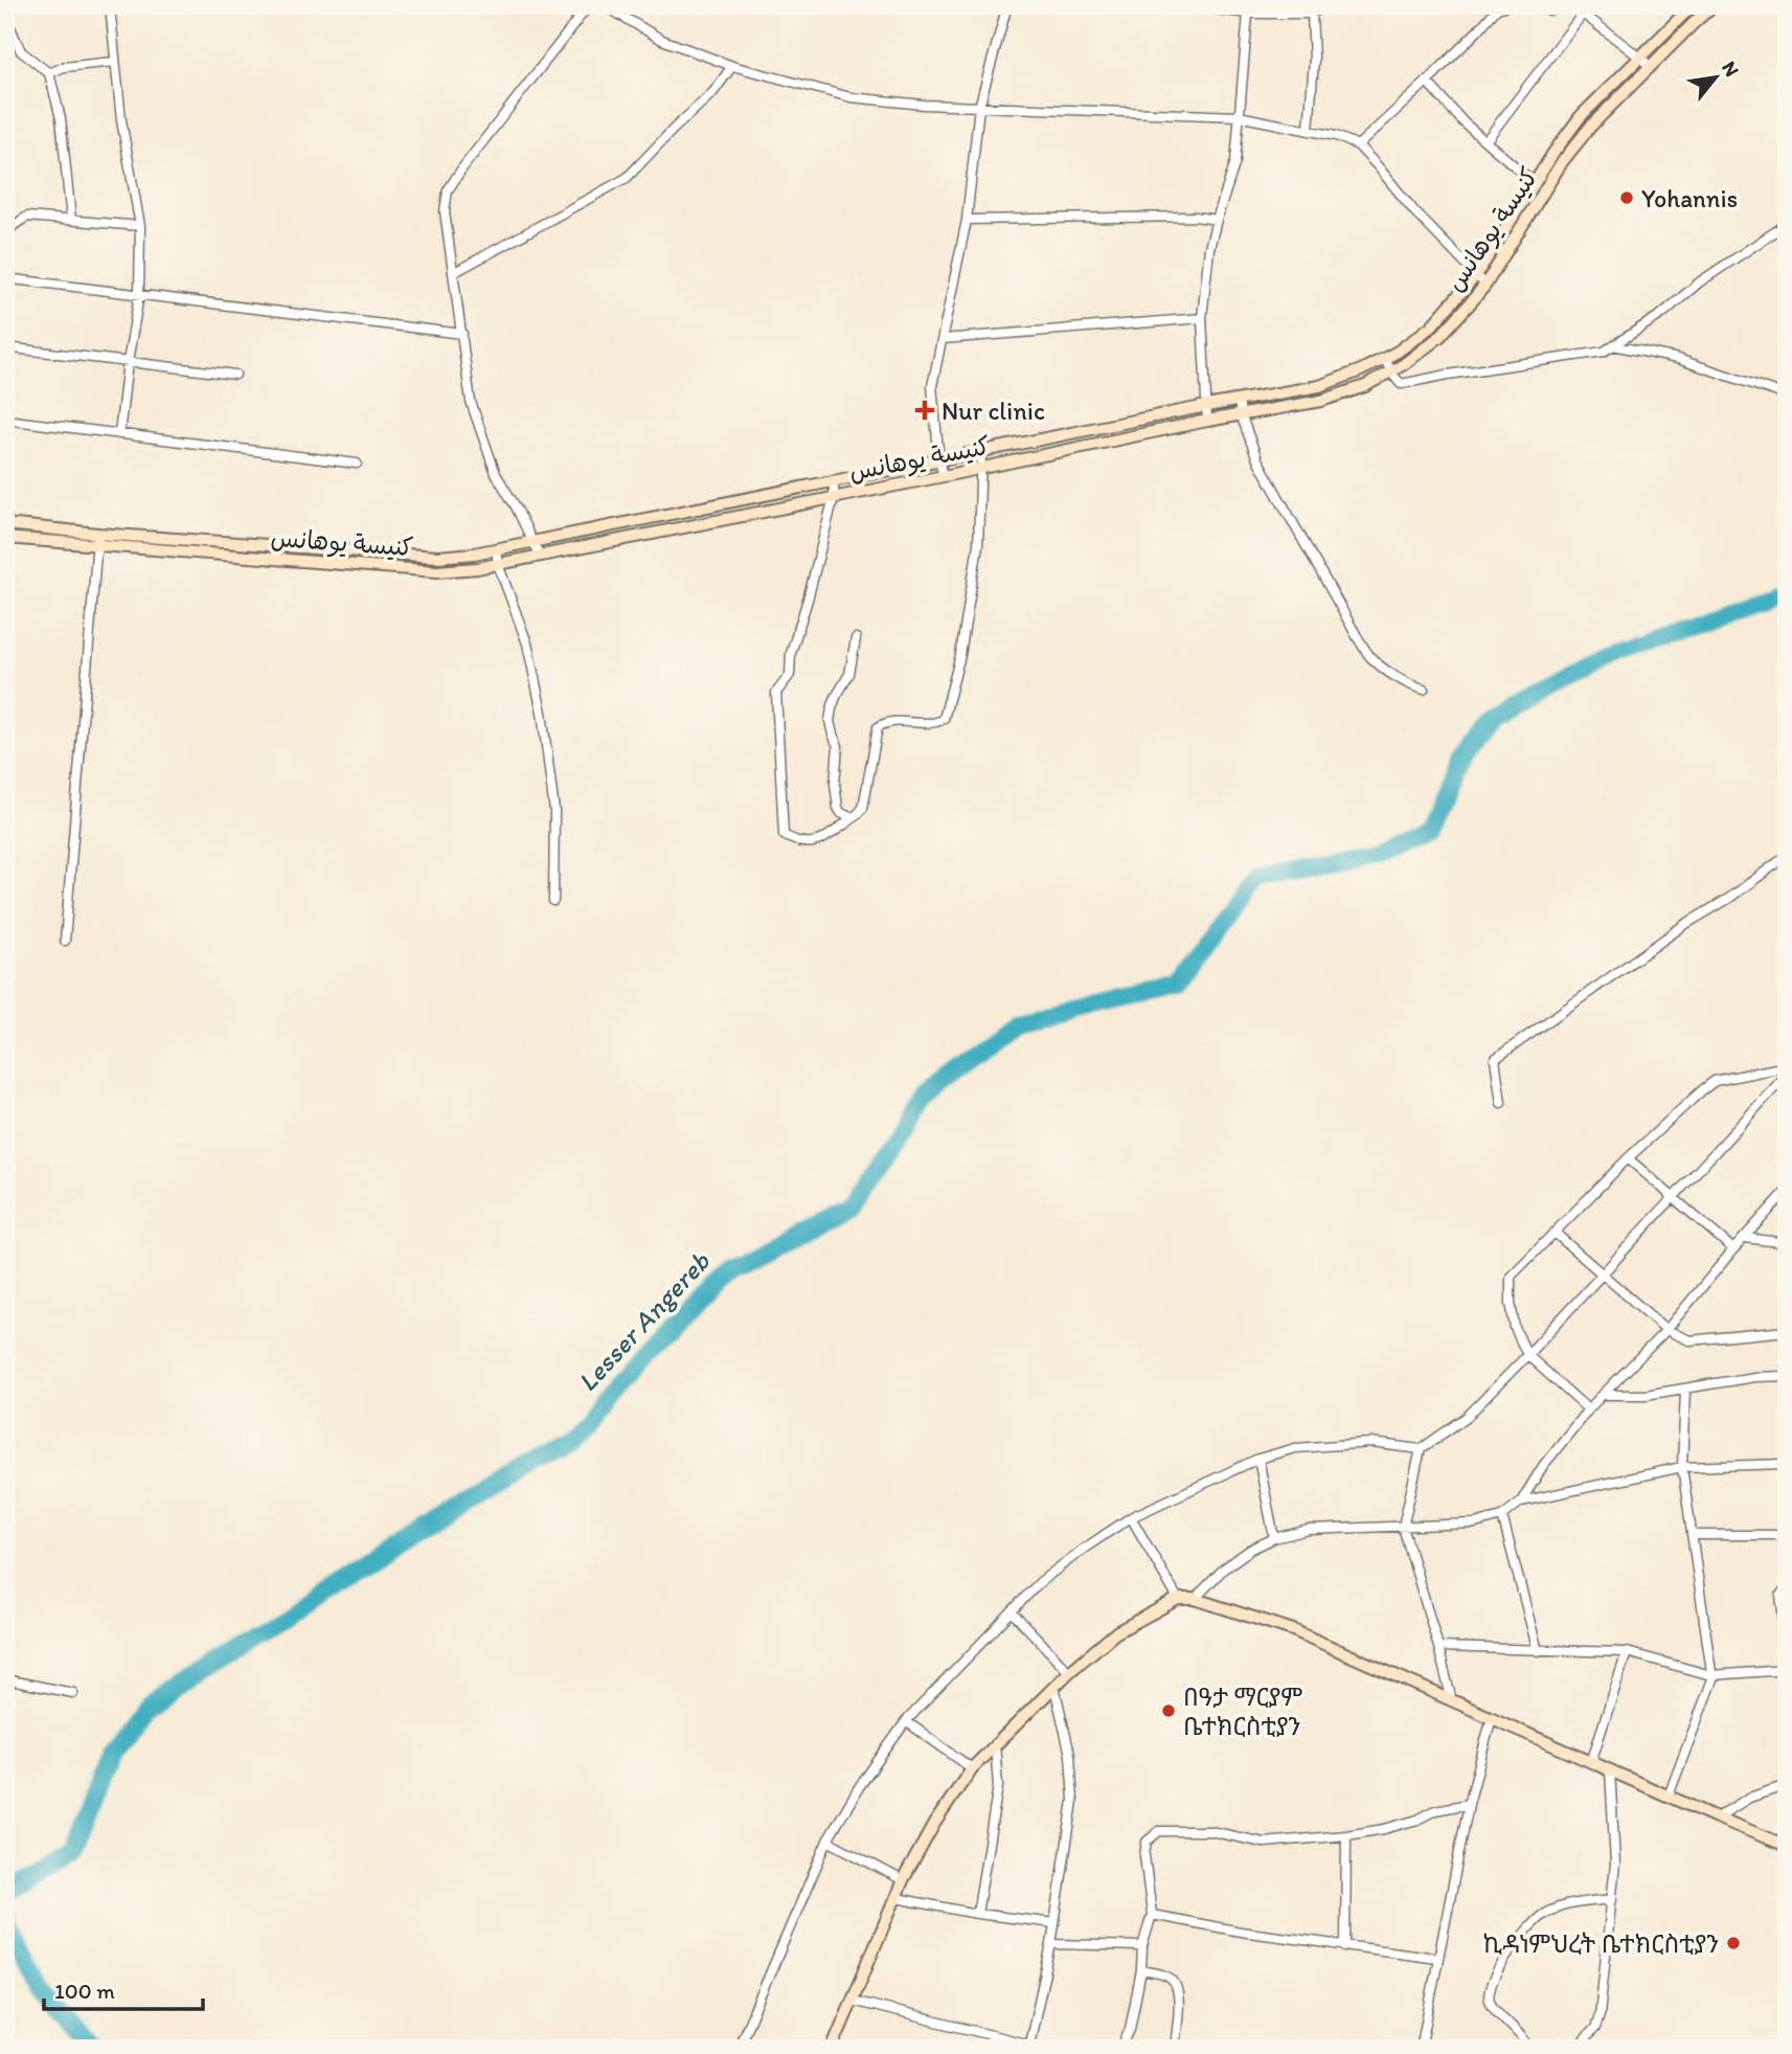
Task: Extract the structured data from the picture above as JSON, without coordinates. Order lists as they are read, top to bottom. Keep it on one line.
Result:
{"streets":{"street":["كنيسة يوهانس"]},"water":["Lesser Angereb"],"places":{"other":["Yohannis","በዓታ ማርያም ቤተክርስቲያን","ኪዳነምህረት ቤተክርስቲያን"],"health":["Nur clinic"]},"scale_bar":"100 m","north":"top right"}
